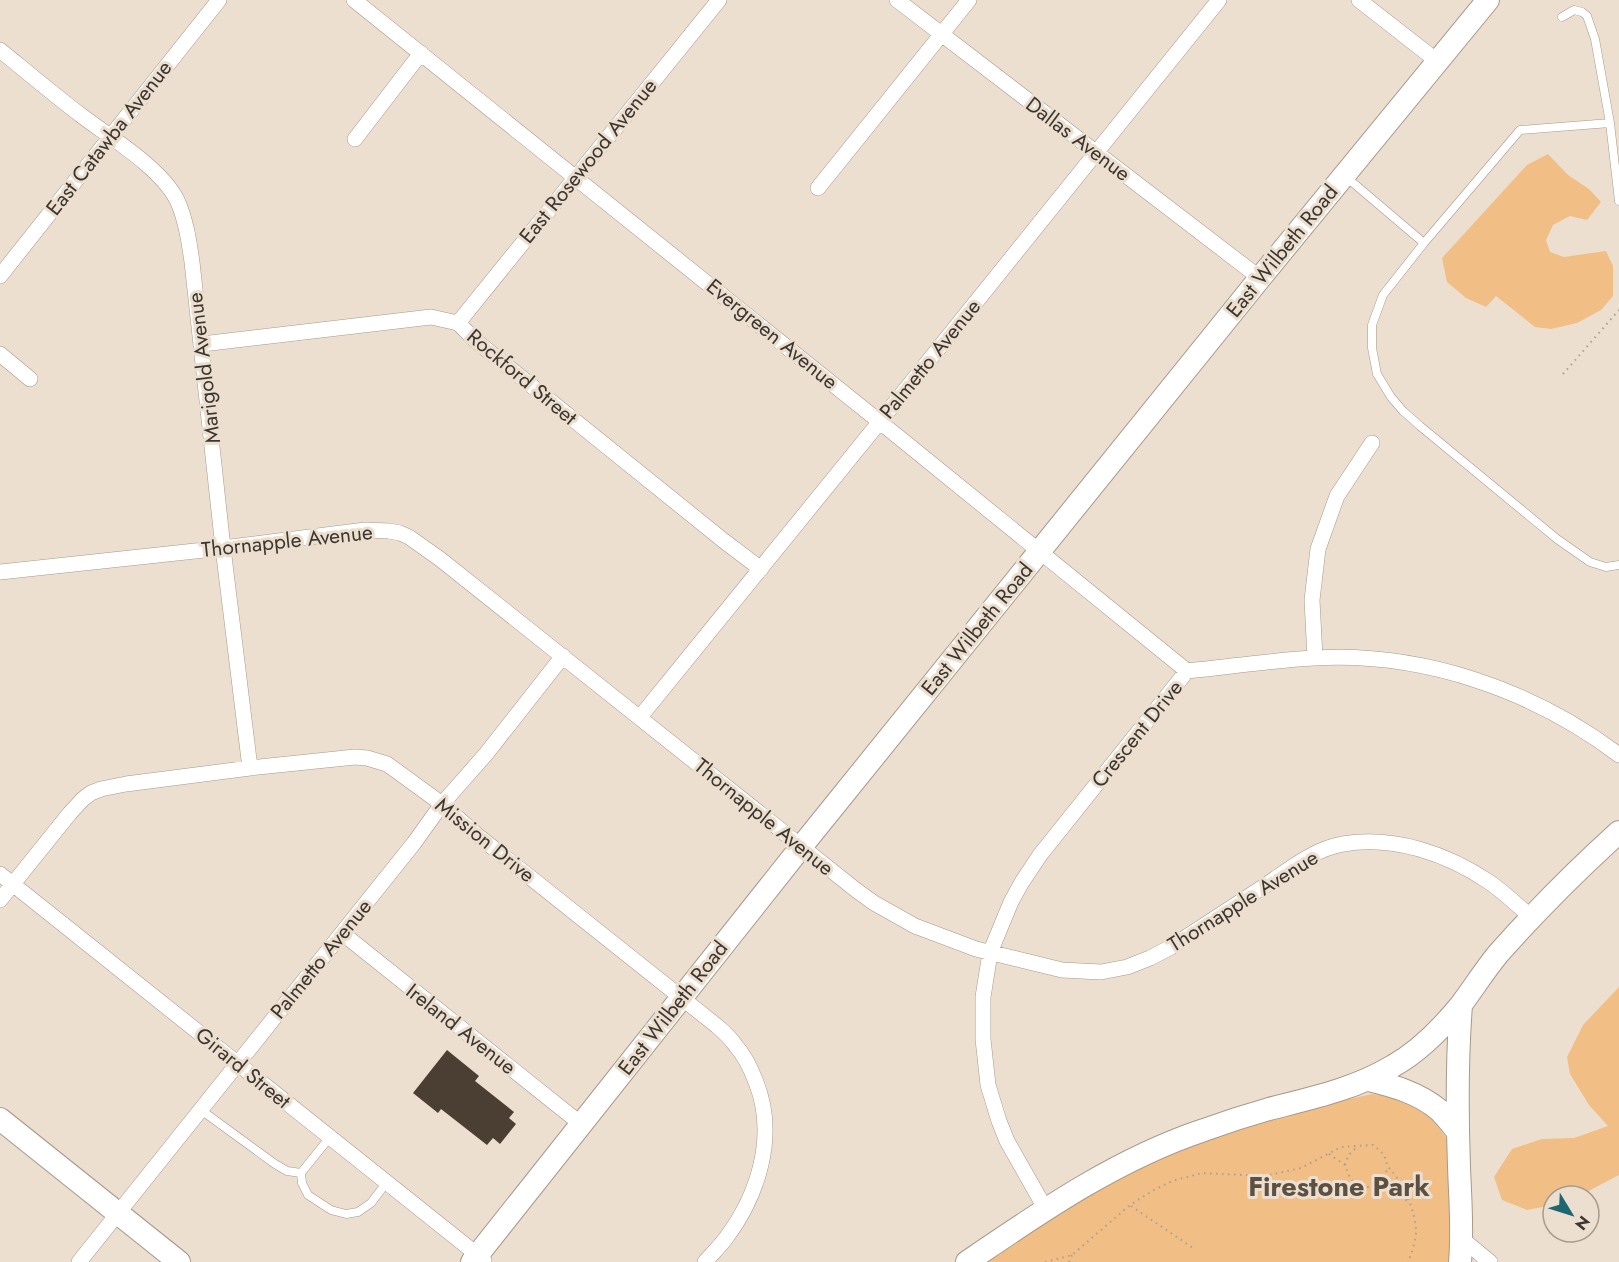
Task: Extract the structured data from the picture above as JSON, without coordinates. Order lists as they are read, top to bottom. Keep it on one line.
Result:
{"streets":{"main road":["East Wilbeth Road"],"street":["East Catawba Avenue","Dallas Avenue","East Rosewood Avenue","Evergreen Avenue","Palmetto Avenue","Marigold Avenue","Rockford Street","Thornapple Avenue","Crescent Drive","Mission Drive","Ireland Avenue","Girard Street"]},"crossings":[["East Catawba Avenue","Marigold Avenue"],["Dallas Avenue","East Wilbeth Road"],["Dallas Avenue","Palmetto Avenue"],["East Rosewood Avenue","Evergreen Avenue"],["East Rosewood Avenue","Rockford Street"],["East Wilbeth Road","Evergreen Avenue"],["East Wilbeth Road","Thornapple Avenue"],["East Wilbeth Road","Mission Drive"],["East Wilbeth Road","Ireland Avenue"],["East Wilbeth Road","Girard Street"],["Evergreen Avenue","Palmetto Avenue"],["Evergreen Avenue","Crescent Drive"],["Palmetto Avenue","Rockford Street"],["Palmetto Avenue","Thornapple Avenue"],["Palmetto Avenue","Mission Drive"],["Palmetto Avenue","Ireland Avenue"],["Palmetto Avenue","Girard Street"],["Marigold Avenue","Rockford Street"],["Marigold Avenue","Thornapple Avenue"],["Marigold Avenue","Mission Drive"],["Thornapple Avenue","Crescent Drive"],["Mission Drive","Girard Street"]],"districts":["Firestone Park"],"north":"bottom right"}
